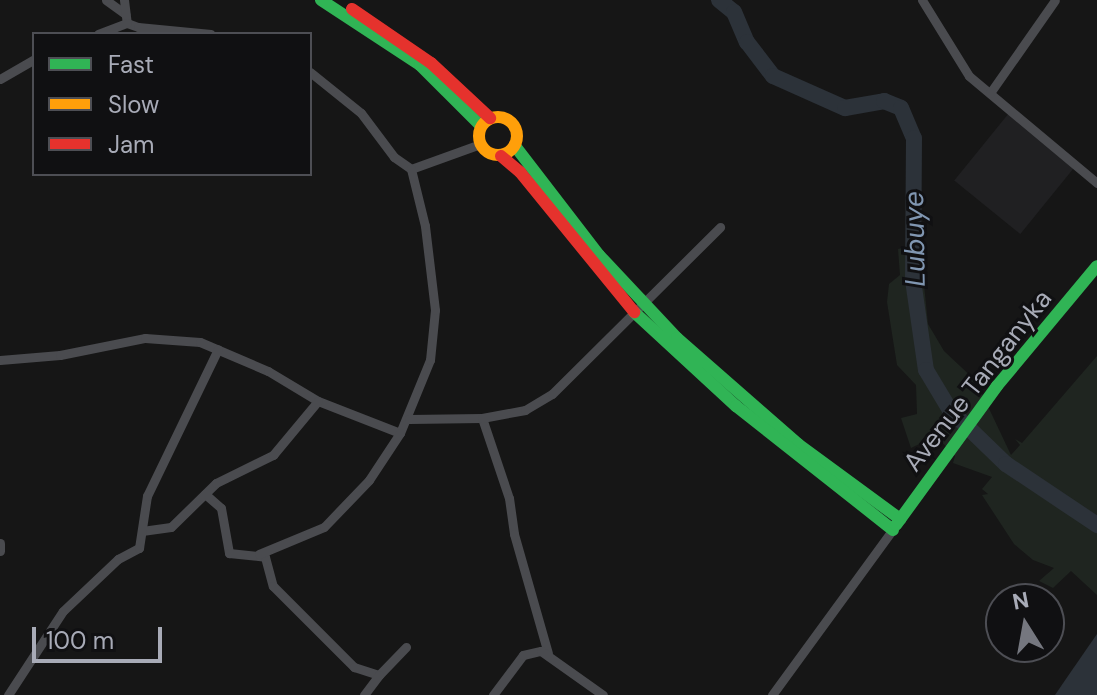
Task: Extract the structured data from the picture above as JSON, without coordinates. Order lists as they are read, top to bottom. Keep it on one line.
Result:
{"streets":{"street":["Avenue Tanganyka"]},"water":["Lubuye"],"legend":["Fast","Slow","Jam"],"scale_bar":"100 m","north":"top"}
